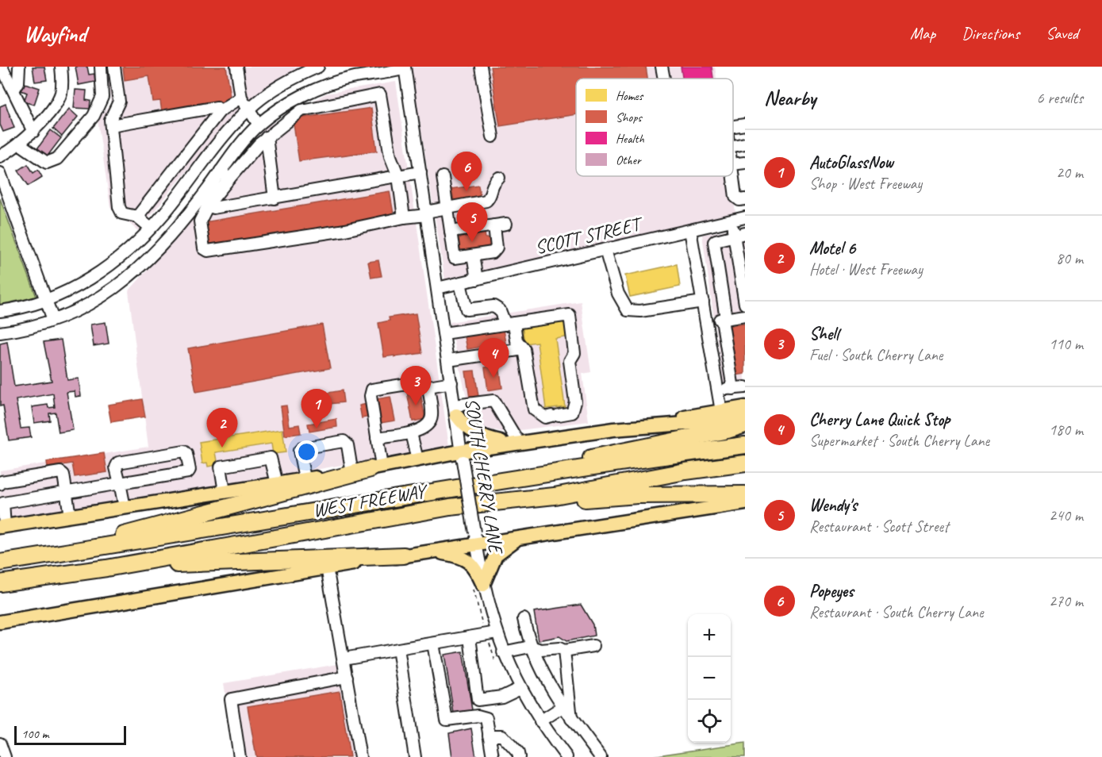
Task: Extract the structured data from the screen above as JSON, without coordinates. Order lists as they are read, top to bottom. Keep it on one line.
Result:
{"streets":{"highway":["WEST FREEWAY"],"street":["SCOTT STREET","SOUTH CHERRY LANE"]},"crossings":[["SCOTT STREET","SOUTH CHERRY LANE"],["SOUTH CHERRY LANE","WEST FREEWAY"]],"legend":["Homes","Shops","Health","Other"],"scale_bar":"100 m","page":{"header":"Wayfind","nav":["Map","Directions","Saved"],"heading":["Nearby","6 results"],"list":[{"mark":"1","name":"AutoGlassNow","note":"Shop · West Freeway","value":"20 m"},{"mark":"2","name":"Motel 6","note":"Hotel · West Freeway","value":"80 m"},{"mark":"3","name":"Shell","note":"Fuel · South Cherry Lane","value":"110 m"},{"mark":"4","name":"Cherry Lane Quick Stop","note":"Supermarket · South Cherry Lane","value":"180 m"},{"mark":"5","name":"Wendy's","note":"Restaurant · Scott Street","value":"240 m"},{"mark":"6","name":"Popeyes","note":"Restaurant · South Cherry Lane","value":"270 m"}],"pins":["6","5","4","3","1","2"],"map_buttons":["+","−"],"scale":"100 m"}}
